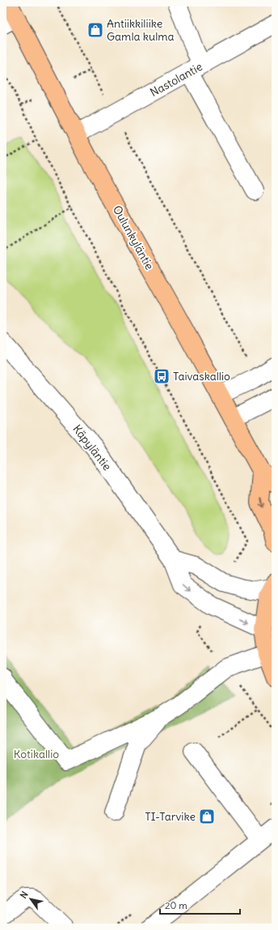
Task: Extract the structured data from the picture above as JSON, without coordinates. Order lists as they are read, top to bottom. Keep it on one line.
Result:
{"streets":{"main road":["Oulunkyläntie"],"street":["Nastolantie","Käpyläntie"]},"crossings":[["Nastolantie","Oulunkyläntie"]],"parks":["Kotikallio"],"places":{"shop":["Antiikkiliike Gamla kulma","TI-Tarvike"],"bus stop":["Taivaskallio"]},"scale_bar":"20 m","north":"top left"}
